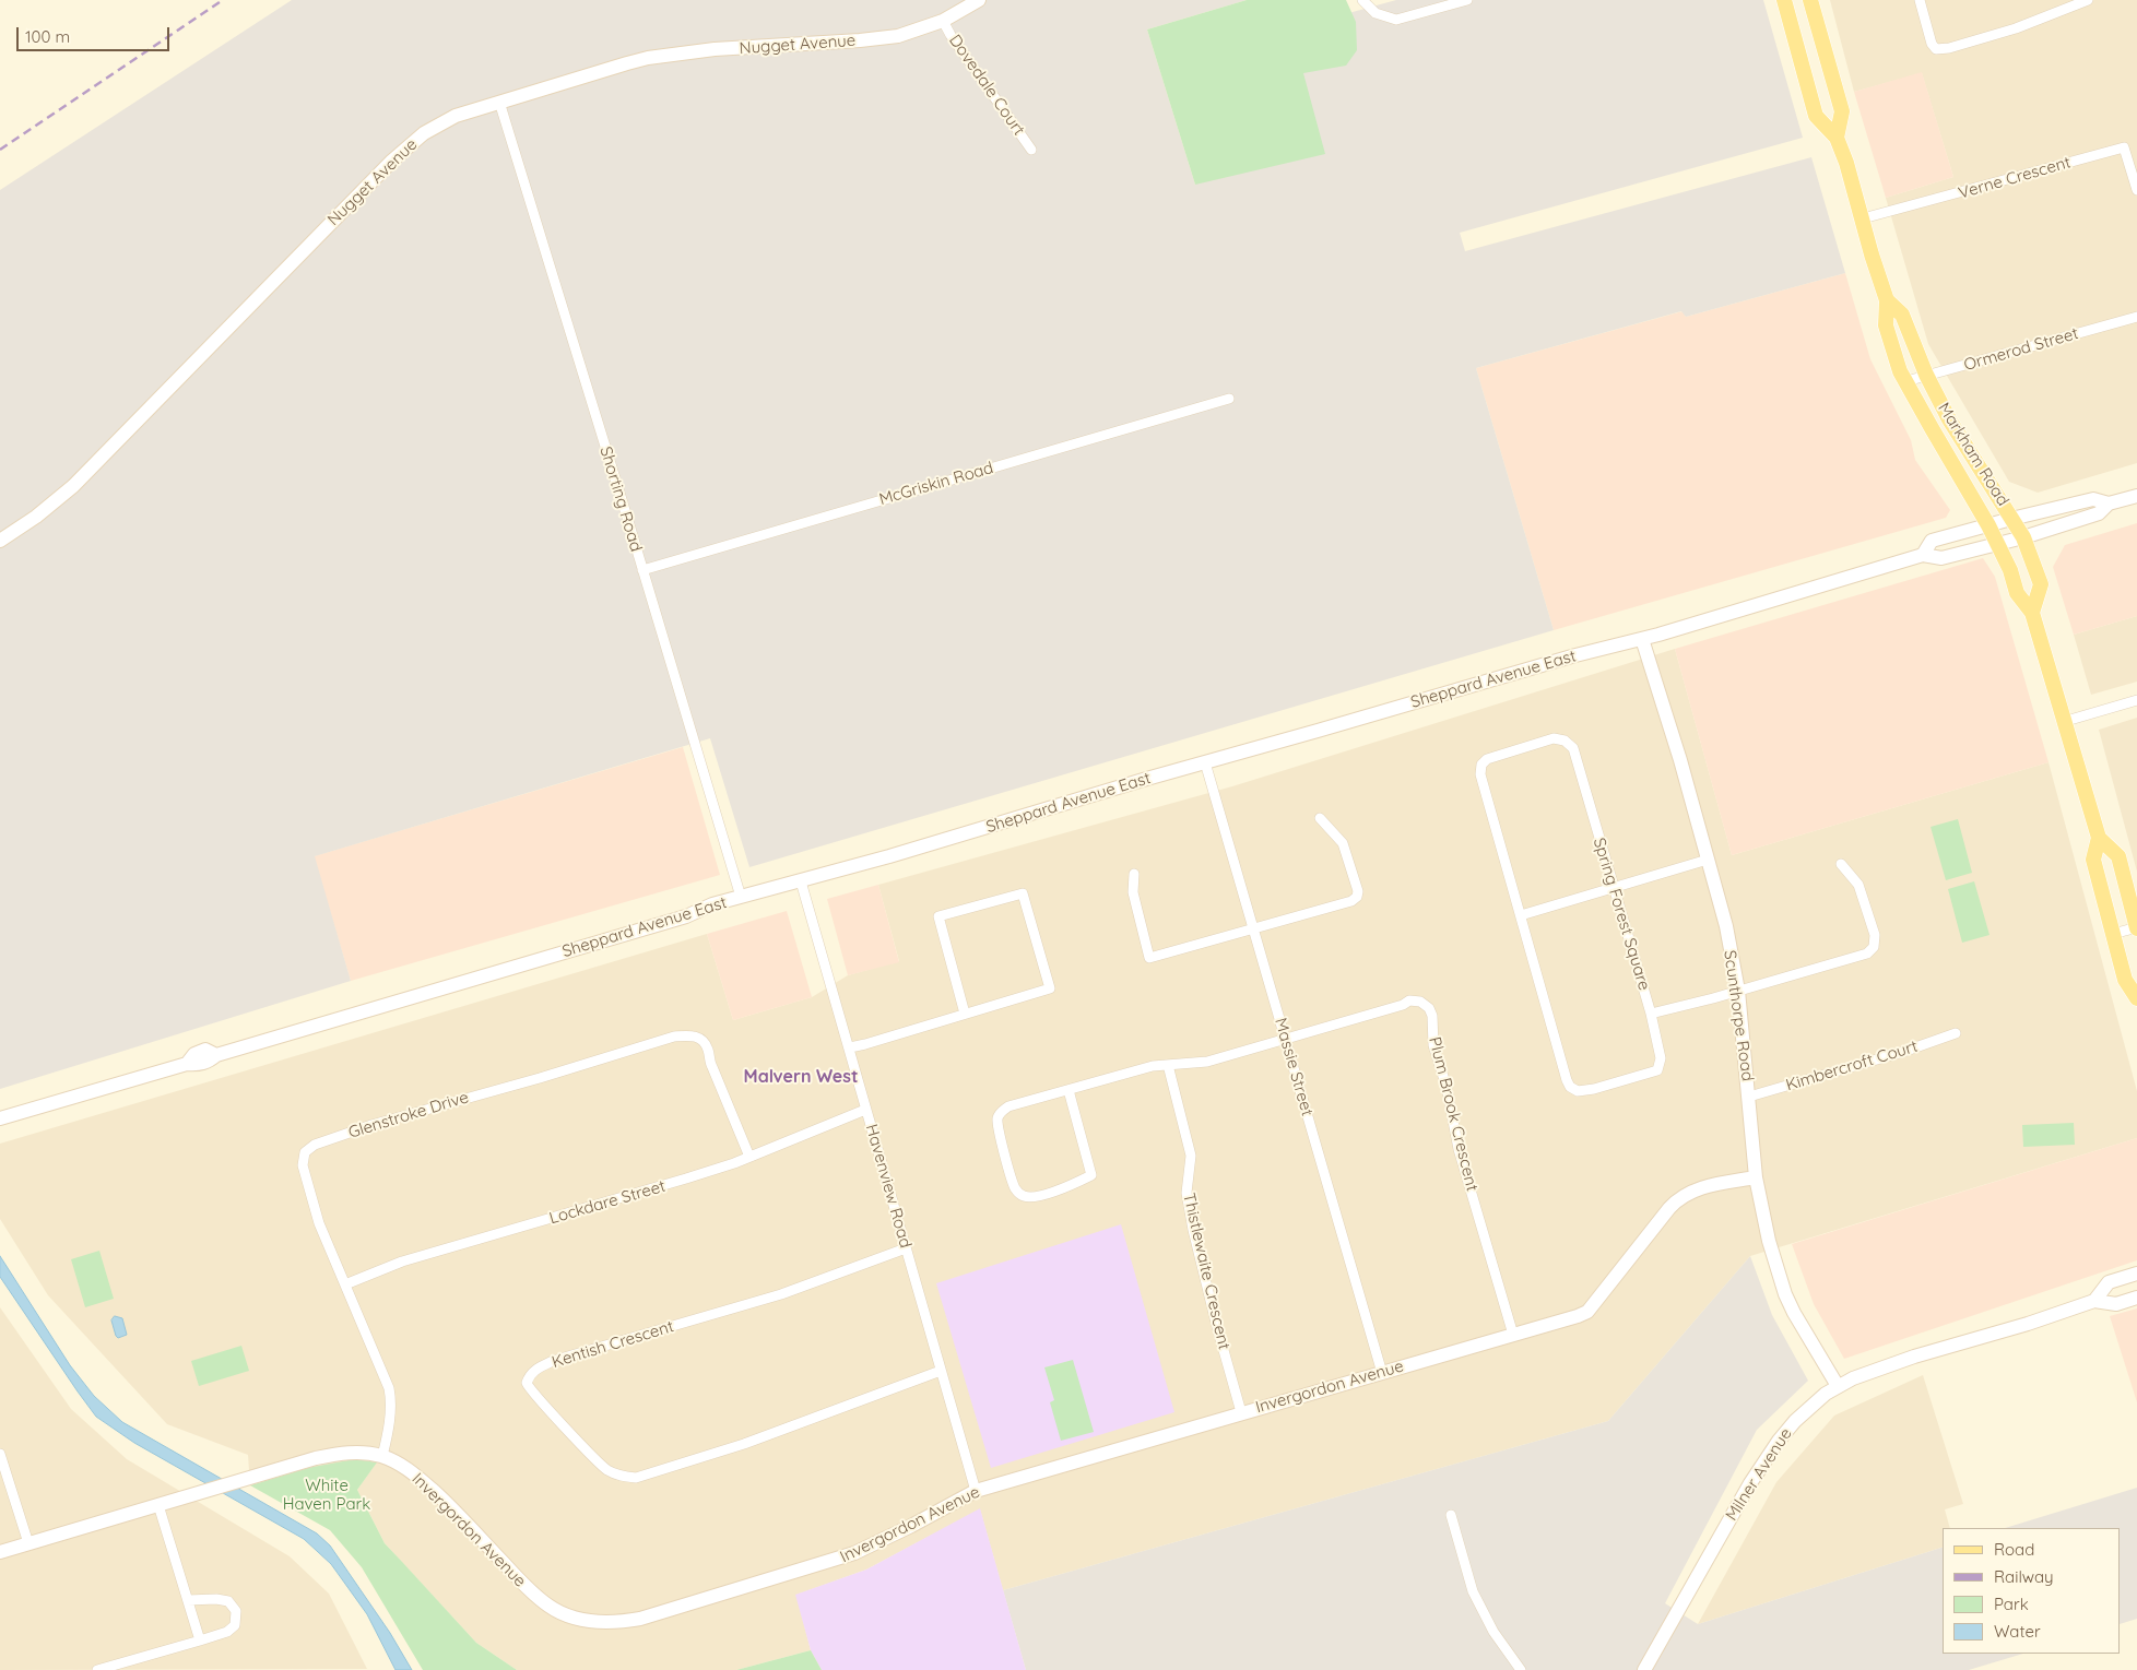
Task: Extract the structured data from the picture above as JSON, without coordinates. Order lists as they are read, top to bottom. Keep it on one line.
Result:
{"streets":{"main road":["Markham Road"],"street":["Nugget Avenue","Dovedale Court","Verne Crescent","Ormerod Street","McGriskin Road","Shorting Road","Sheppard Avenue East","Spring Forest Square","Scunthorpe Road","Kimbercroft Court","Massie Street","Plum Brook Crescent","Glenstroke Drive","Havenview Road","Lockdare Street","Thistlewaite Crescent","Kentish Crescent","Invergordon Avenue","Milner Avenue"]},"crossings":[["Nugget Avenue","Dovedale Court"],["Nugget Avenue","Shorting Road"],["Verne Crescent","Markham Road"],["Ormerod Street","Markham Road"],["Markham Road","Sheppard Avenue East"],["McGriskin Road","Shorting Road"],["Shorting Road","Sheppard Avenue East"],["Sheppard Avenue East","Scunthorpe Road"],["Sheppard Avenue East","Massie Street"],["Sheppard Avenue East","Havenview Road"],["Scunthorpe Road","Kimbercroft Court"],["Scunthorpe Road","Invergordon Avenue"],["Scunthorpe Road","Milner Avenue"],["Massie Street","Plum Brook Crescent"],["Massie Street","Invergordon Avenue"],["Plum Brook Crescent","Invergordon Avenue"],["Glenstroke Drive","Lockdare Street"],["Glenstroke Drive","Invergordon Avenue"],["Havenview Road","Lockdare Street"],["Havenview Road","Kentish Crescent"],["Havenview Road","Invergordon Avenue"],["Thistlewaite Crescent","Invergordon Avenue"]],"districts":["Malvern West"],"parks":["White Haven Park"],"legend":["Road","Railway","Park","Water"],"scale_bar":"100 m"}
